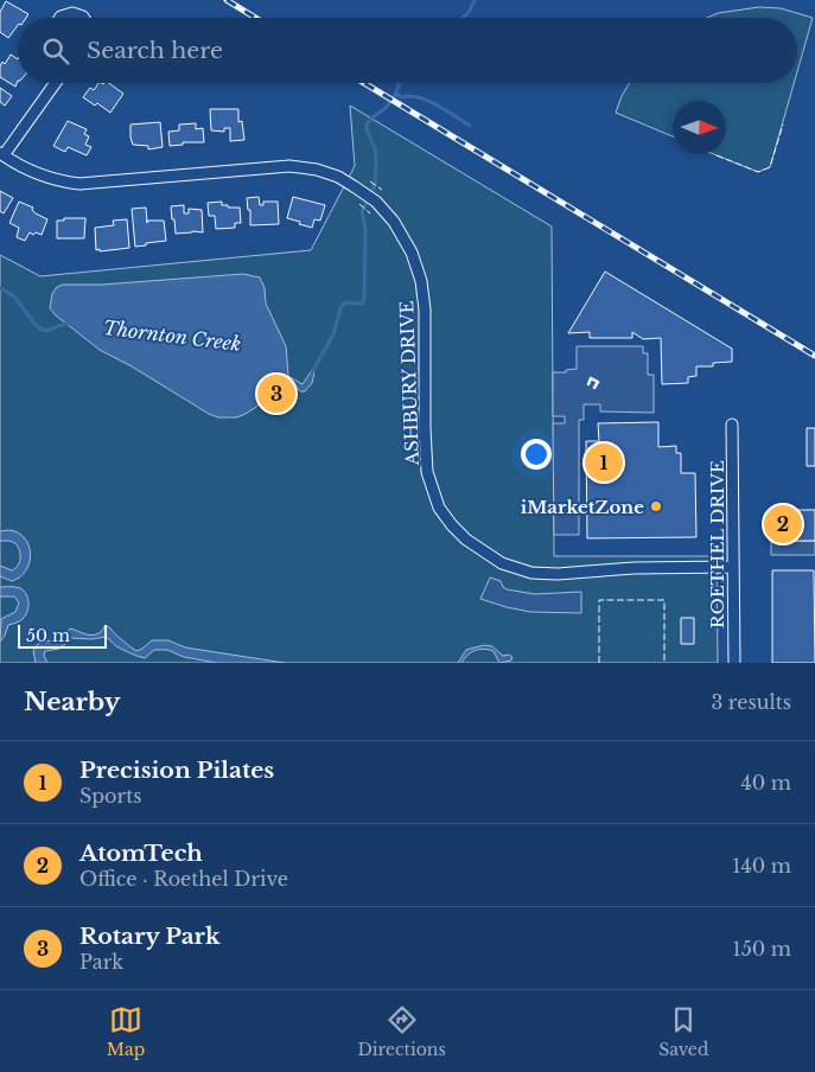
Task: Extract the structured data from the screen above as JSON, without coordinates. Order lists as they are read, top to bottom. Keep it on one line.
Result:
{"streets":{"street":["ASHBURY DRIVE","ROETHEL DRIVE"]},"crossings":[["ASHBURY DRIVE","ROETHEL DRIVE"]],"water":["Thornton Creek"],"places":["iMarketZone"],"scale_bar":"50 m","north":"right","page":{"search":"Search here","pins":["3","1","2"],"scale":"50 m","heading":["Nearby","3 results"],"list":[{"mark":"1","name":"Precision Pilates","note":"Sports","value":"40 m"},{"mark":"2","name":"AtomTech","note":"Office · Roethel Drive","value":"140 m"},{"mark":"3","name":"Rotary Park","note":"Park","value":"150 m"}],"nav":["Map","Directions","Saved"]}}
